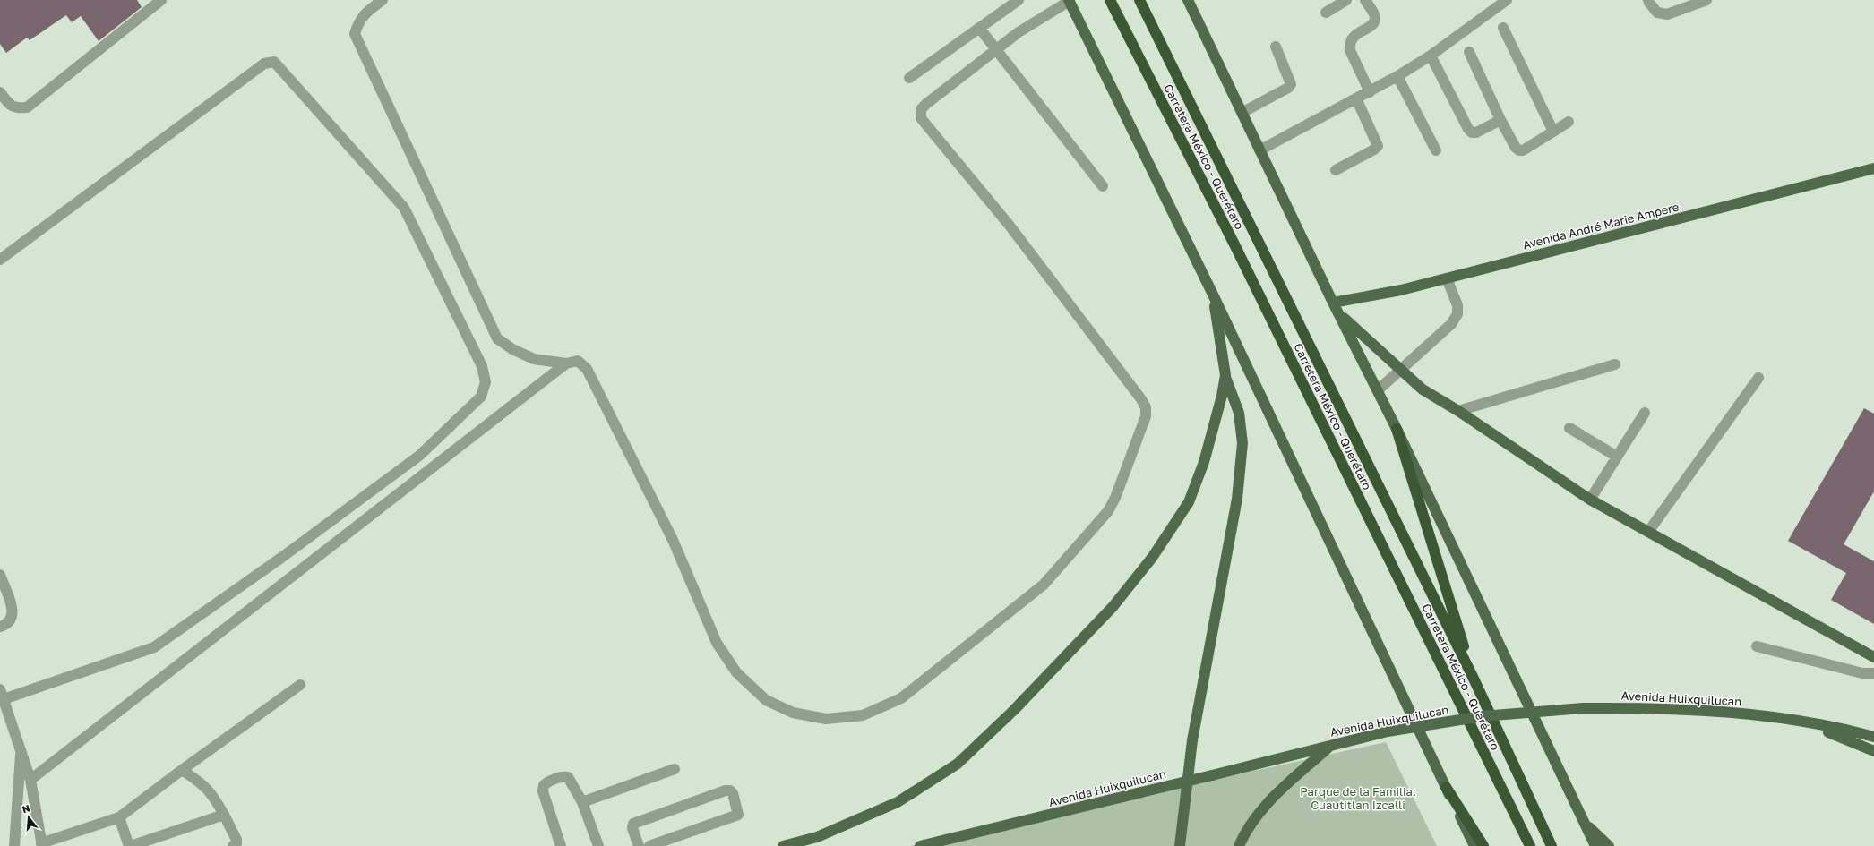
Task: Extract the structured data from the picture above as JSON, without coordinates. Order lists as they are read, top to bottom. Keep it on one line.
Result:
{"streets":{"highway":["Carretera México - Querétaro"],"main road":["Avenida André Marie Ampere","Avenida Huixquilucan"]},"parks":["Parque de la Familia: Cuautitlan Izcalli"],"north":"top"}
